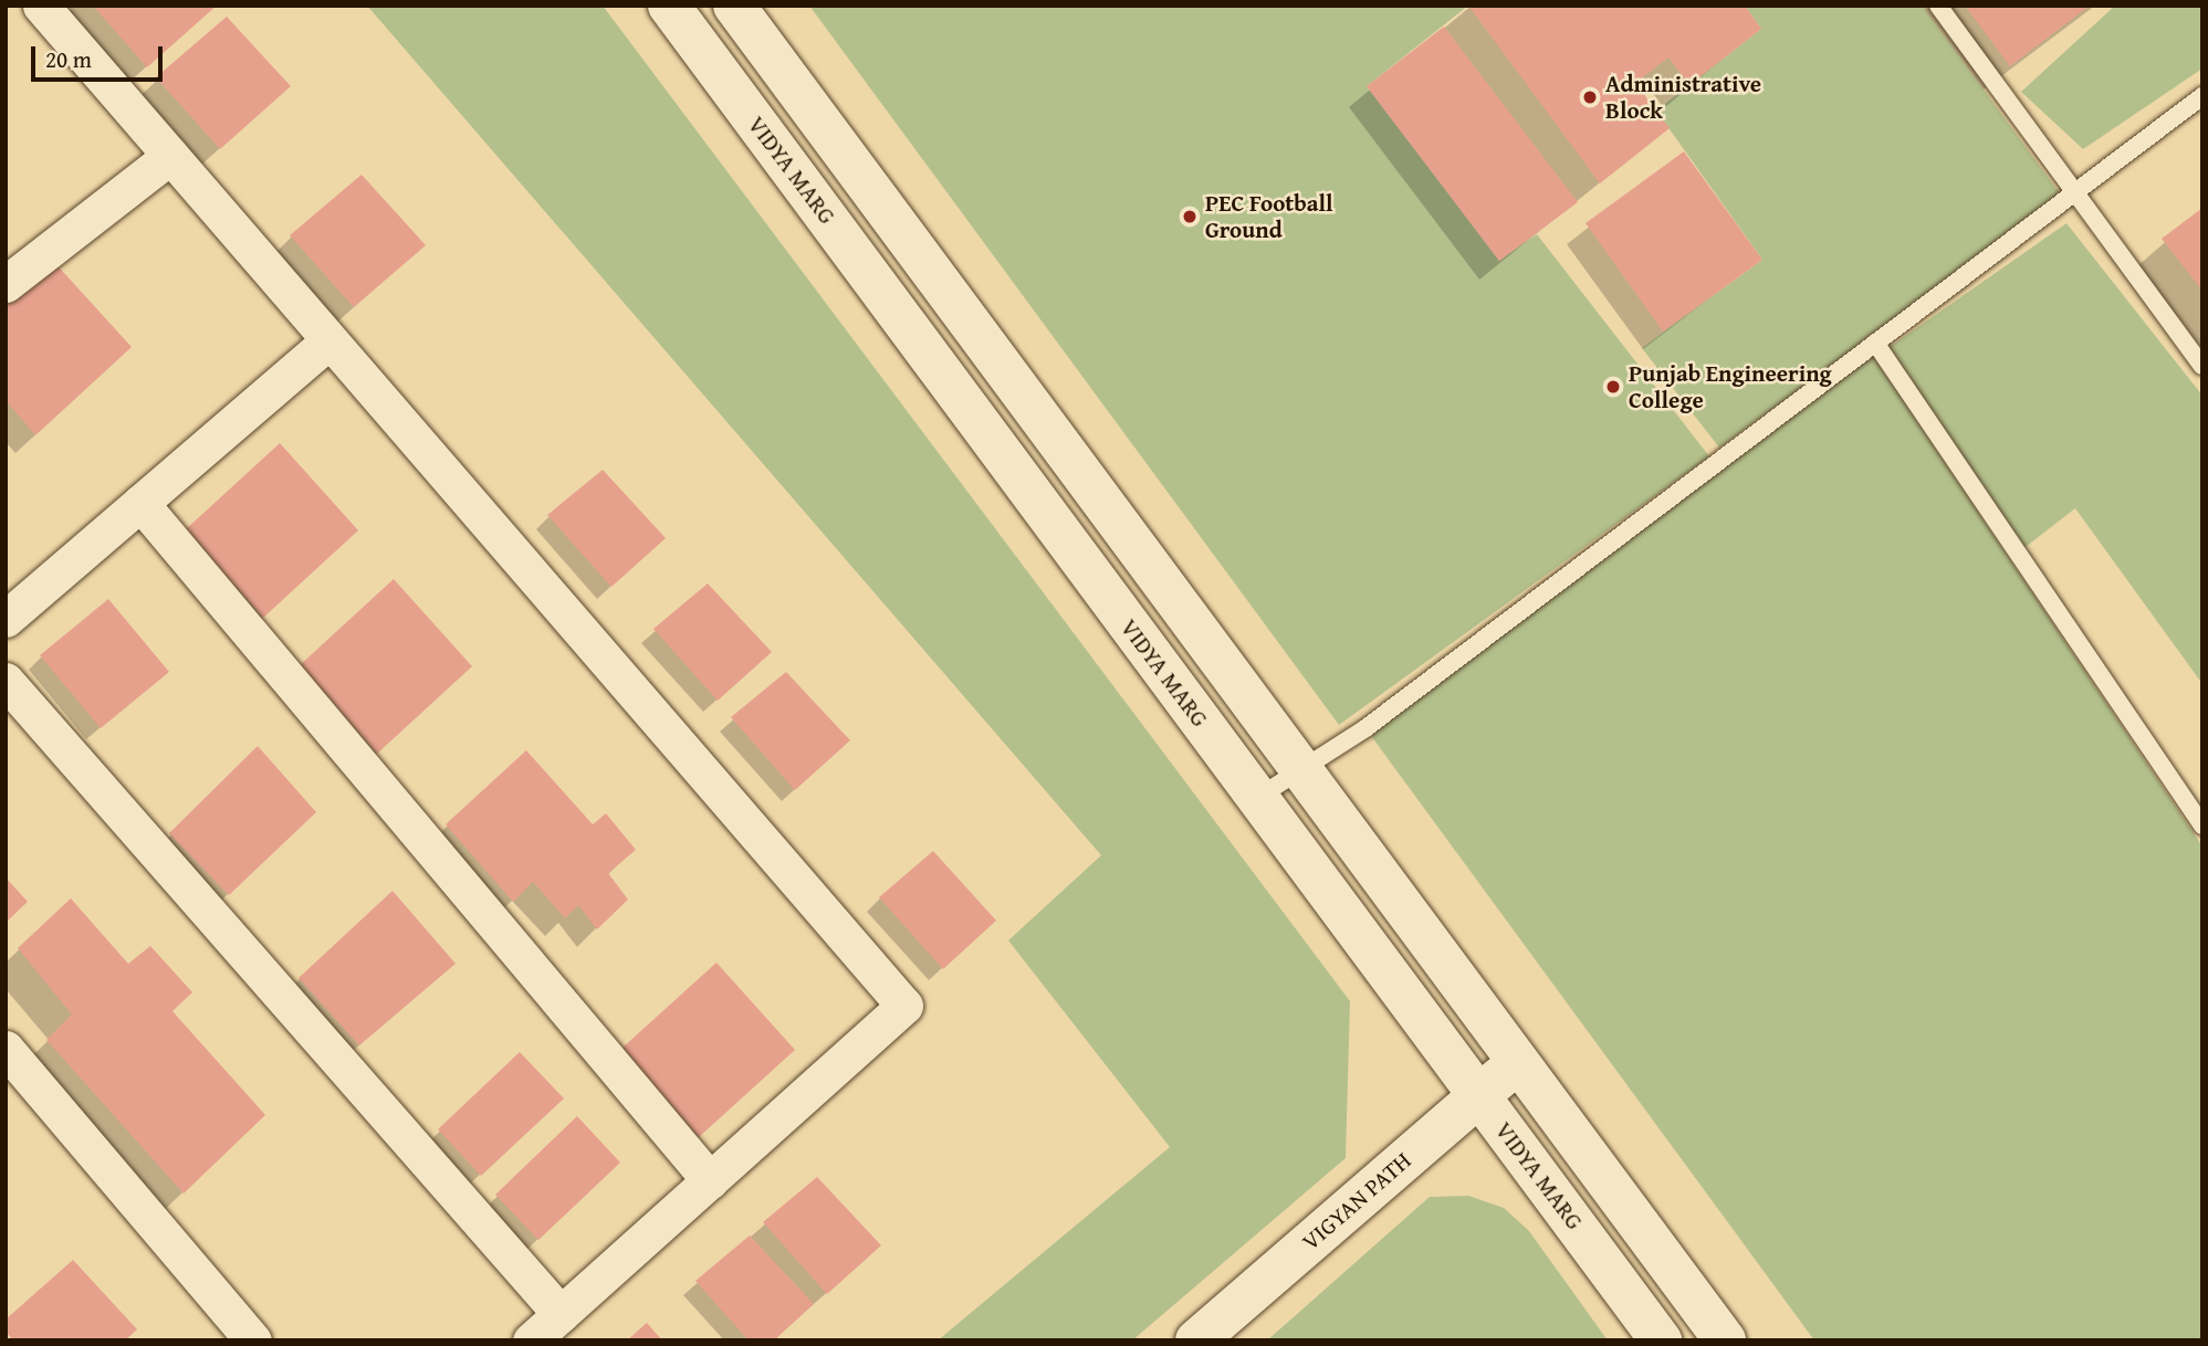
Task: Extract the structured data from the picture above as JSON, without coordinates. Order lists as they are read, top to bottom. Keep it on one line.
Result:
{"streets":{"main road":["VIDYA MARG","VIGYAN PATH"]},"crossings":[["VIDYA MARG","VIGYAN PATH"]],"places":["Administrative Block","PEC Football Ground","Punjab Engineering College"],"scale_bar":"20 m"}
